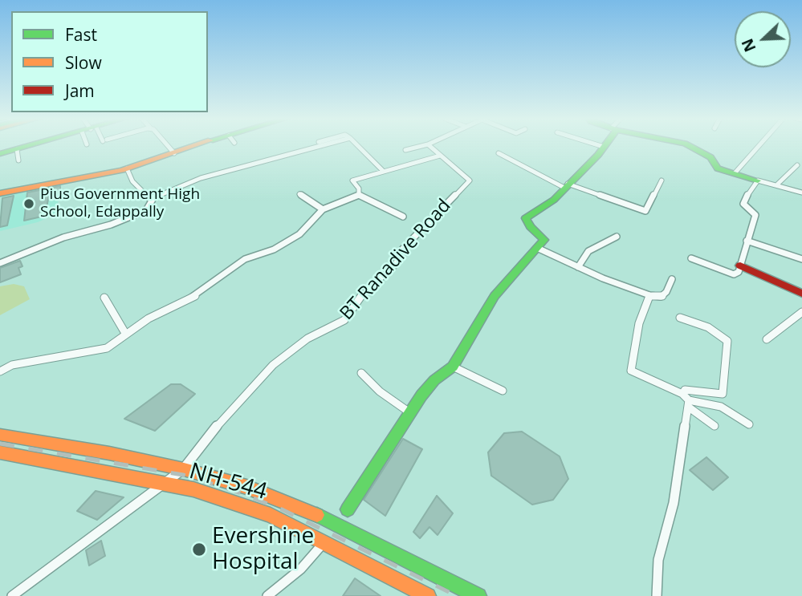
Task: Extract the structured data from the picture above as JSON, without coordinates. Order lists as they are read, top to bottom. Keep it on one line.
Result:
{"streets":{"main road":["NH-544"],"street":["BT Ranadive Road"]},"crossings":[["BT Ranadive Road","NH-544"]],"places":["Pius Government High School, Edappally","Evershine Hospital"],"legend":["Fast","Slow","Jam"],"north":"bottom left"}
